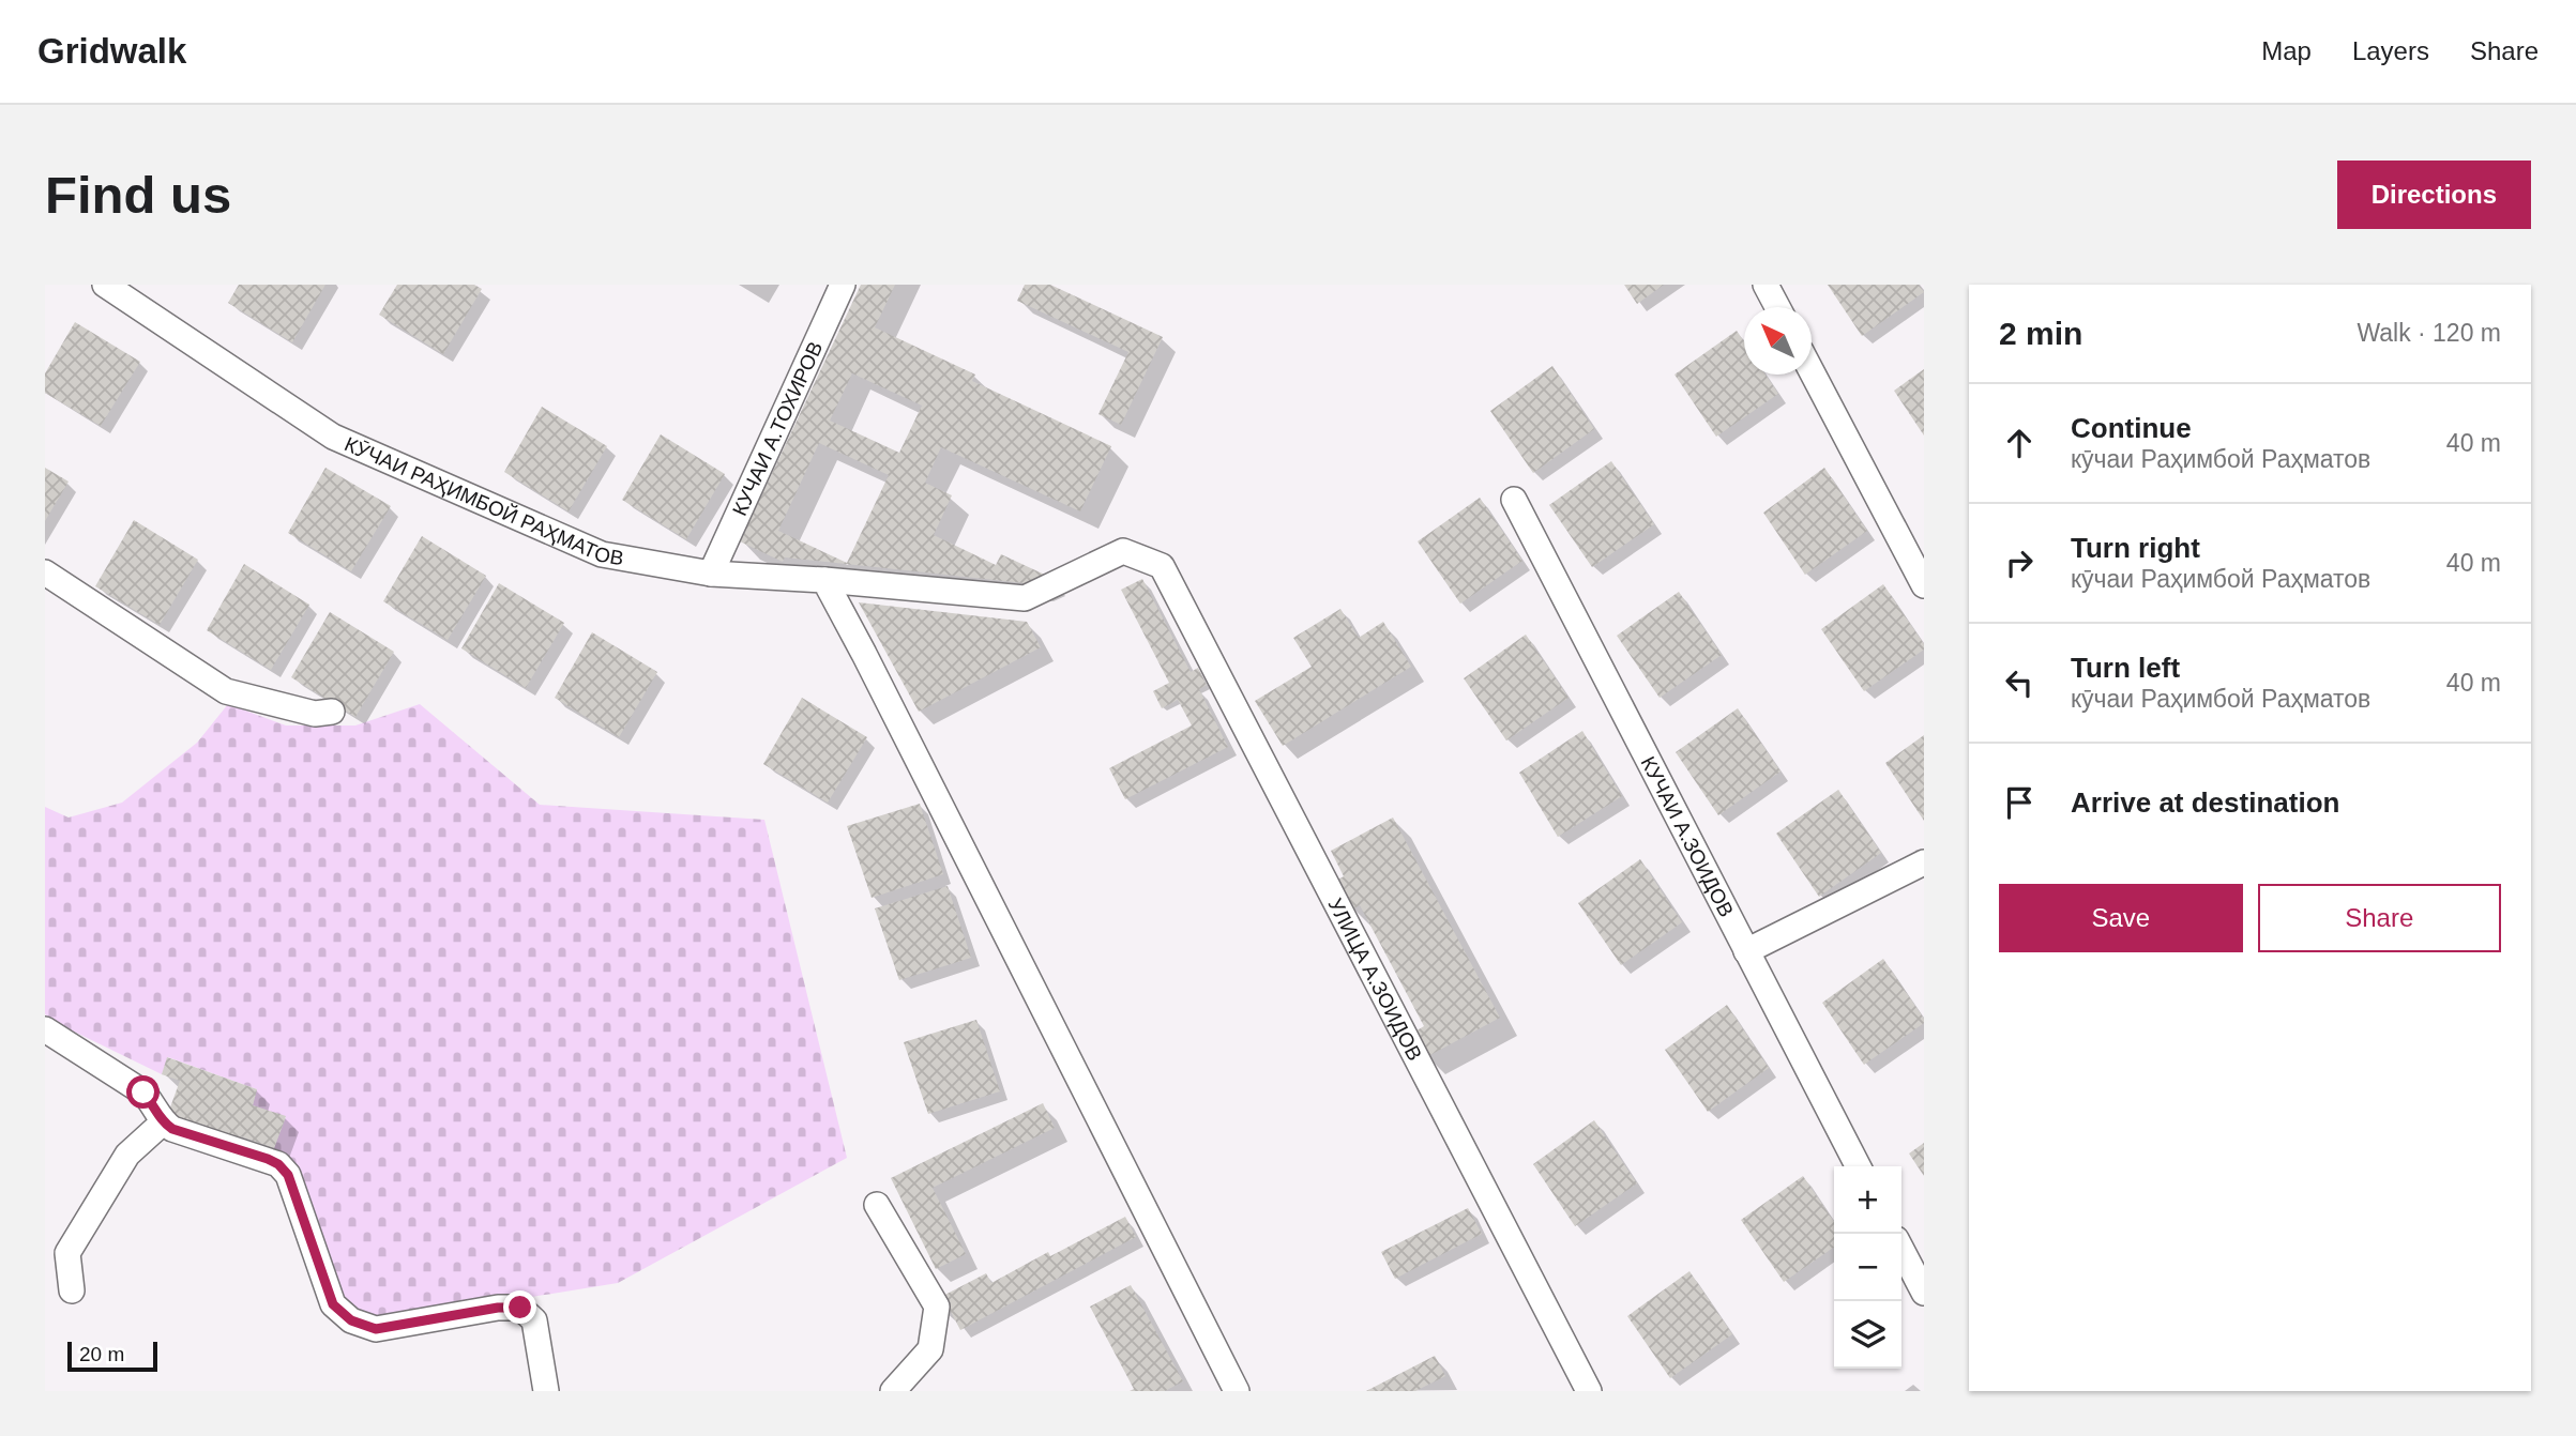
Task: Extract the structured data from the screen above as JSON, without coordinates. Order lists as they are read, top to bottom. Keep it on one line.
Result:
{"streets":{"street":["КУЧАИ А.ТОХИРОВ","КӮЧАИ РАҲИМБОЙ РАҲМАТОВ","КУЧАИ А.ЗОИДОВ","УЛИЦА А.ЗОИДОВ"]},"crossings":[["КУЧАИ А.ТОХИРОВ","КӮЧАИ РАҲИМБОЙ РАҲМАТОВ"],["КӮЧАИ РАҲИМБОЙ РАҲМАТОВ","УЛИЦА А.ЗОИДОВ"]],"scale_bar":"20 m","north":"top left","page":{"header":"Gridwalk","nav":["Map","Layers","Share"],"buttons":["Directions",["Save","Share"]],"title":"Find us","heading":["2 min","Walk · 120 m"],"list":[["Continue","кӯчаи Раҳимбой Раҳматов","40 m"],["Turn right","кӯчаи Раҳимбой Раҳматов","40 m"],["Turn left","кӯчаи Раҳимбой Раҳматов","40 m"],"Arrive at destination"],"map_buttons":["+","−"],"scale":"20 m"}}
